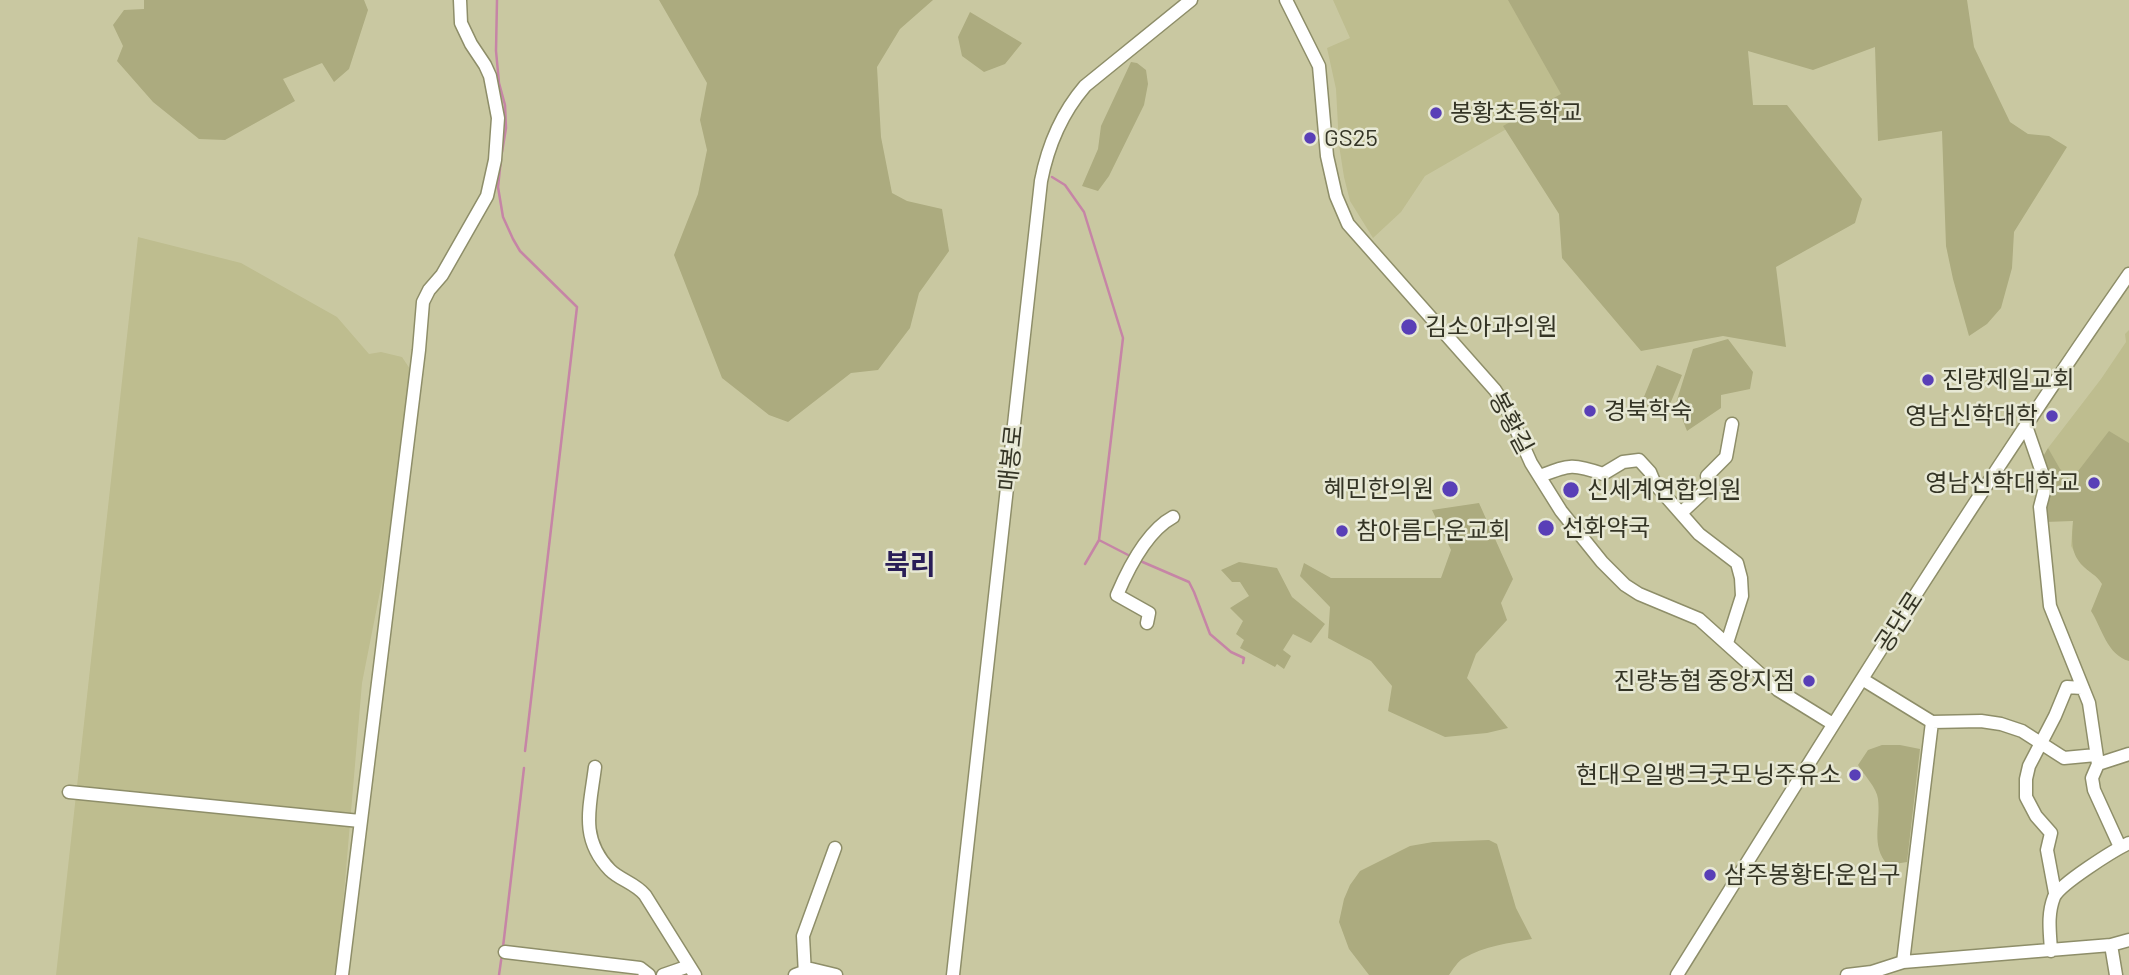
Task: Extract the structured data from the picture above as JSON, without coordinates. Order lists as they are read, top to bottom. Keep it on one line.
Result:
{"streets":{"street":["봉황길","매봉로","공단로"]},"crossings":[["봉황길","공단로"]],"districts":["북리"],"places":["봉황초등학교","GS25","김소아과의원","진량제일교회","경북학숙","영남신학대학","영남신학대학교","혜민한의원","신세계연합의원","선화약국","참아름다운교회","진량농협 중앙지점","현대오일뱅크굿모닝주유소","삼주봉황타운입구"]}
